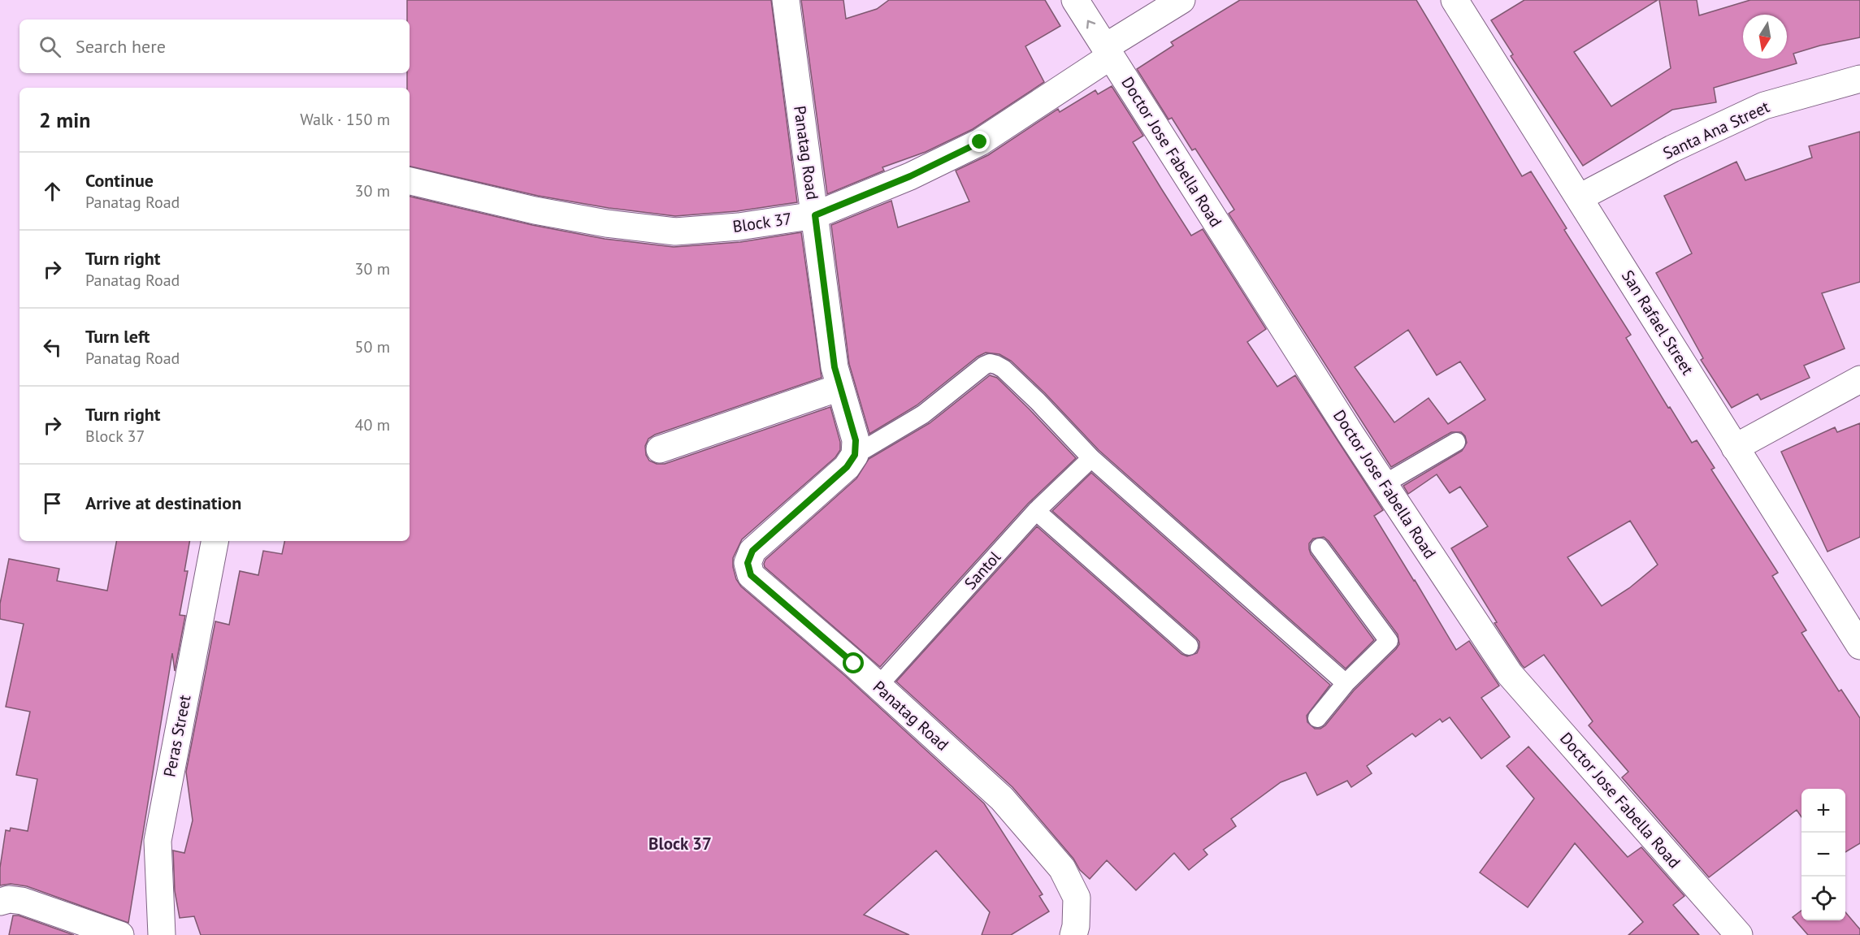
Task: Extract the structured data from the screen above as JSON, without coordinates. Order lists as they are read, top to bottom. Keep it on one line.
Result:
{"streets":{"street":["Santa Ana Street","Doctor Jose Fabella Road","Panatag Road","Block 37","San Rafael Street","Peras Street"],"lane":["Santol"]},"crossings":[["Santa Ana Street","San Rafael Street"],["Doctor Jose Fabella Road","Block 37"],["Panatag Road","Block 37"],["Panatag Road","Santol"]],"districts":["Block 37"],"north":"bottom","page":{"search":"Search here","heading":["2 min","Walk · 150 m"],"list":[["Continue","Panatag Road","30 m"],["Turn right","Panatag Road","30 m"],["Turn left","Panatag Road","50 m"],["Turn right","Block 37","40 m"],"Arrive at destination"],"map_buttons":["+","−"]}}
